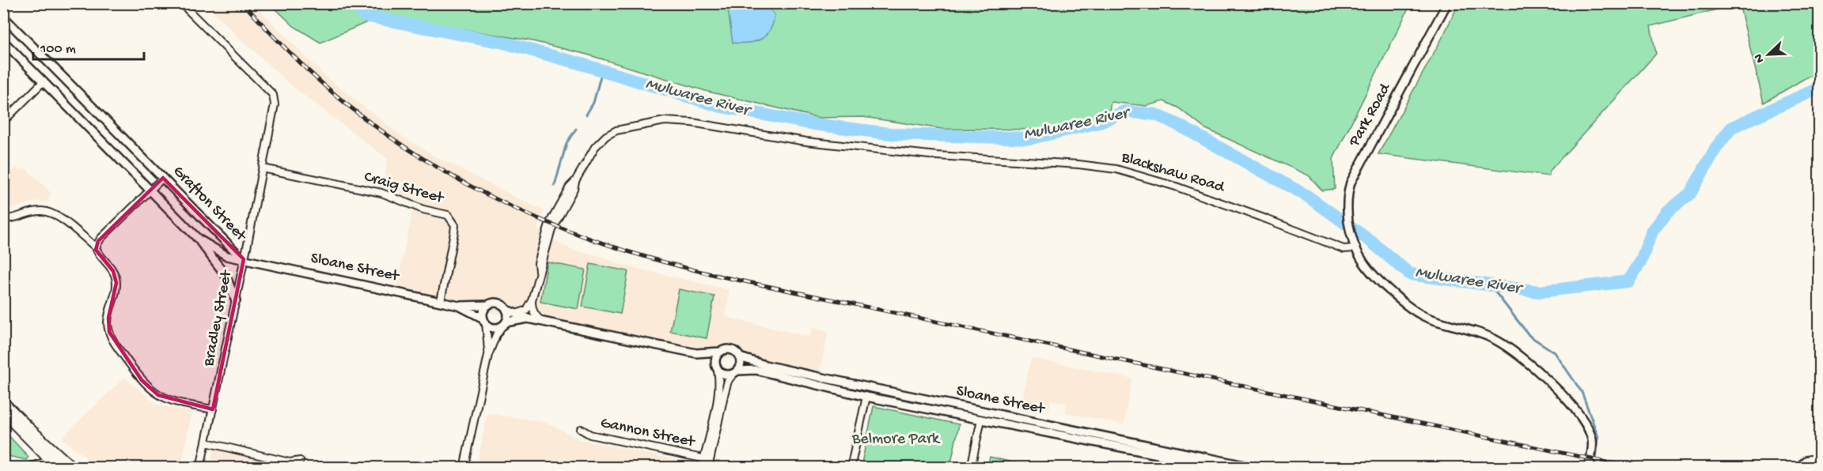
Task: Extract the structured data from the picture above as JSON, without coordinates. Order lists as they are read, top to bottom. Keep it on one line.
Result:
{"streets":{"street":["Park Road","Blackshaw Road","Craig Street","Grafton Street","Sloane Street","Bradley Street","Gannon Street"]},"crossings":[["Park Road","Blackshaw Road"],["Craig Street","Sloane Street"],["Craig Street","Bradley Street"],["Grafton Street","Sloane Street"],["Grafton Street","Bradley Street"],["Sloane Street","Bradley Street"]],"water":["Mulwaree River"],"parks":["Belmore Park"],"scale_bar":"100 m","north":"bottom left"}
